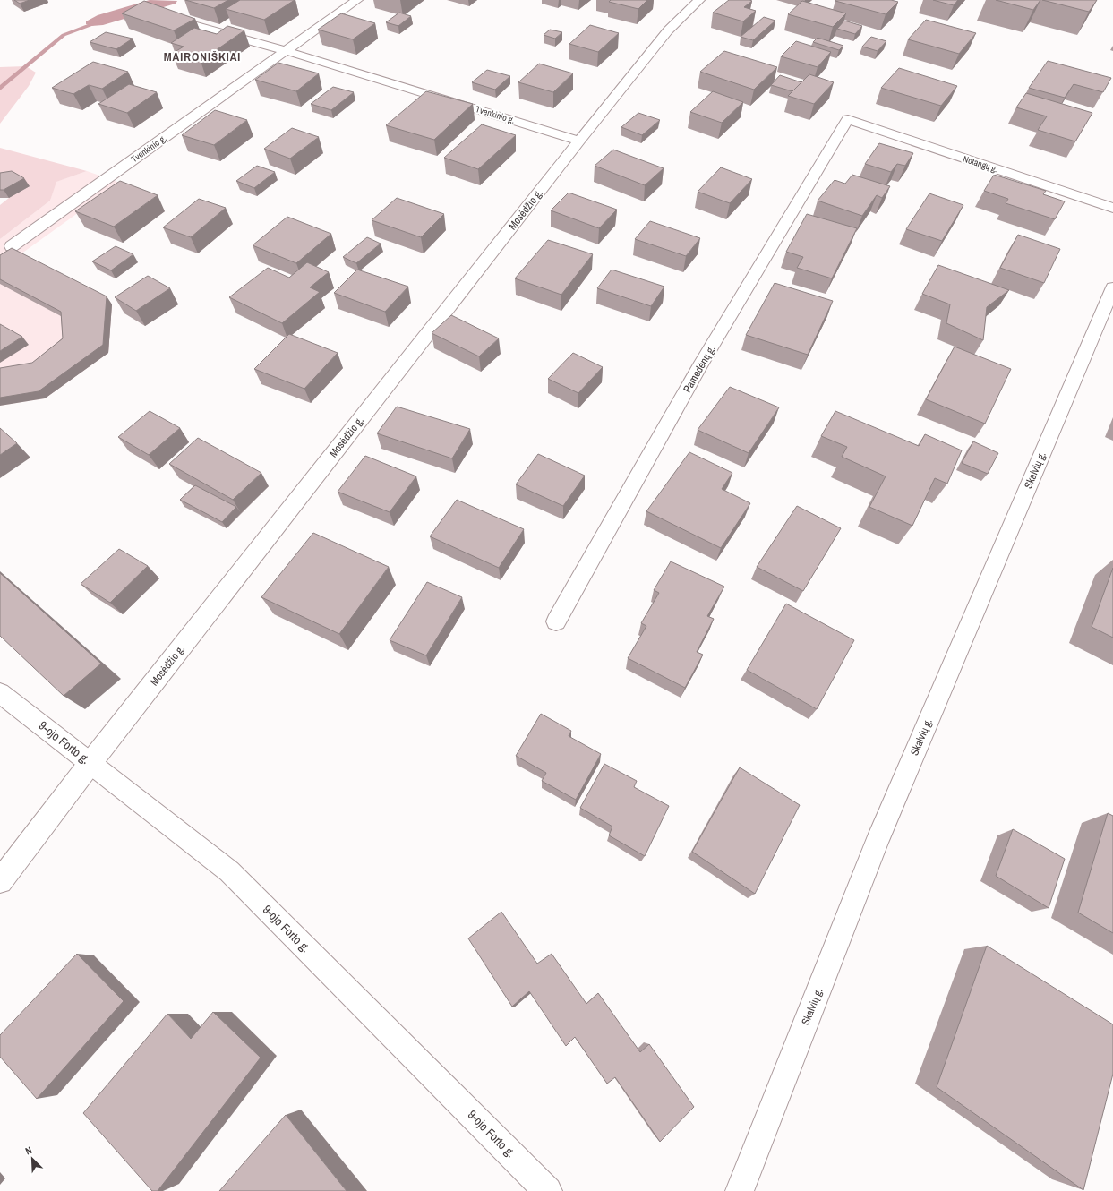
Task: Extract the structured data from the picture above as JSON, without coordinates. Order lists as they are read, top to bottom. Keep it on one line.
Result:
{"streets":{"street":["Tvenkinio g.","Notangų g.","Mosėdžio g.","Pamedėnų g.","Skalvių g.","9-ojo Forto g."]},"crossings":[["Tvenkinio g.","Mosėdžio g."],["Notangų g.","Pamedėnų g."],["Mosėdžio g.","9-ojo Forto g."]],"districts":["MAIRONIŠKIAI"],"north":"top left"}
